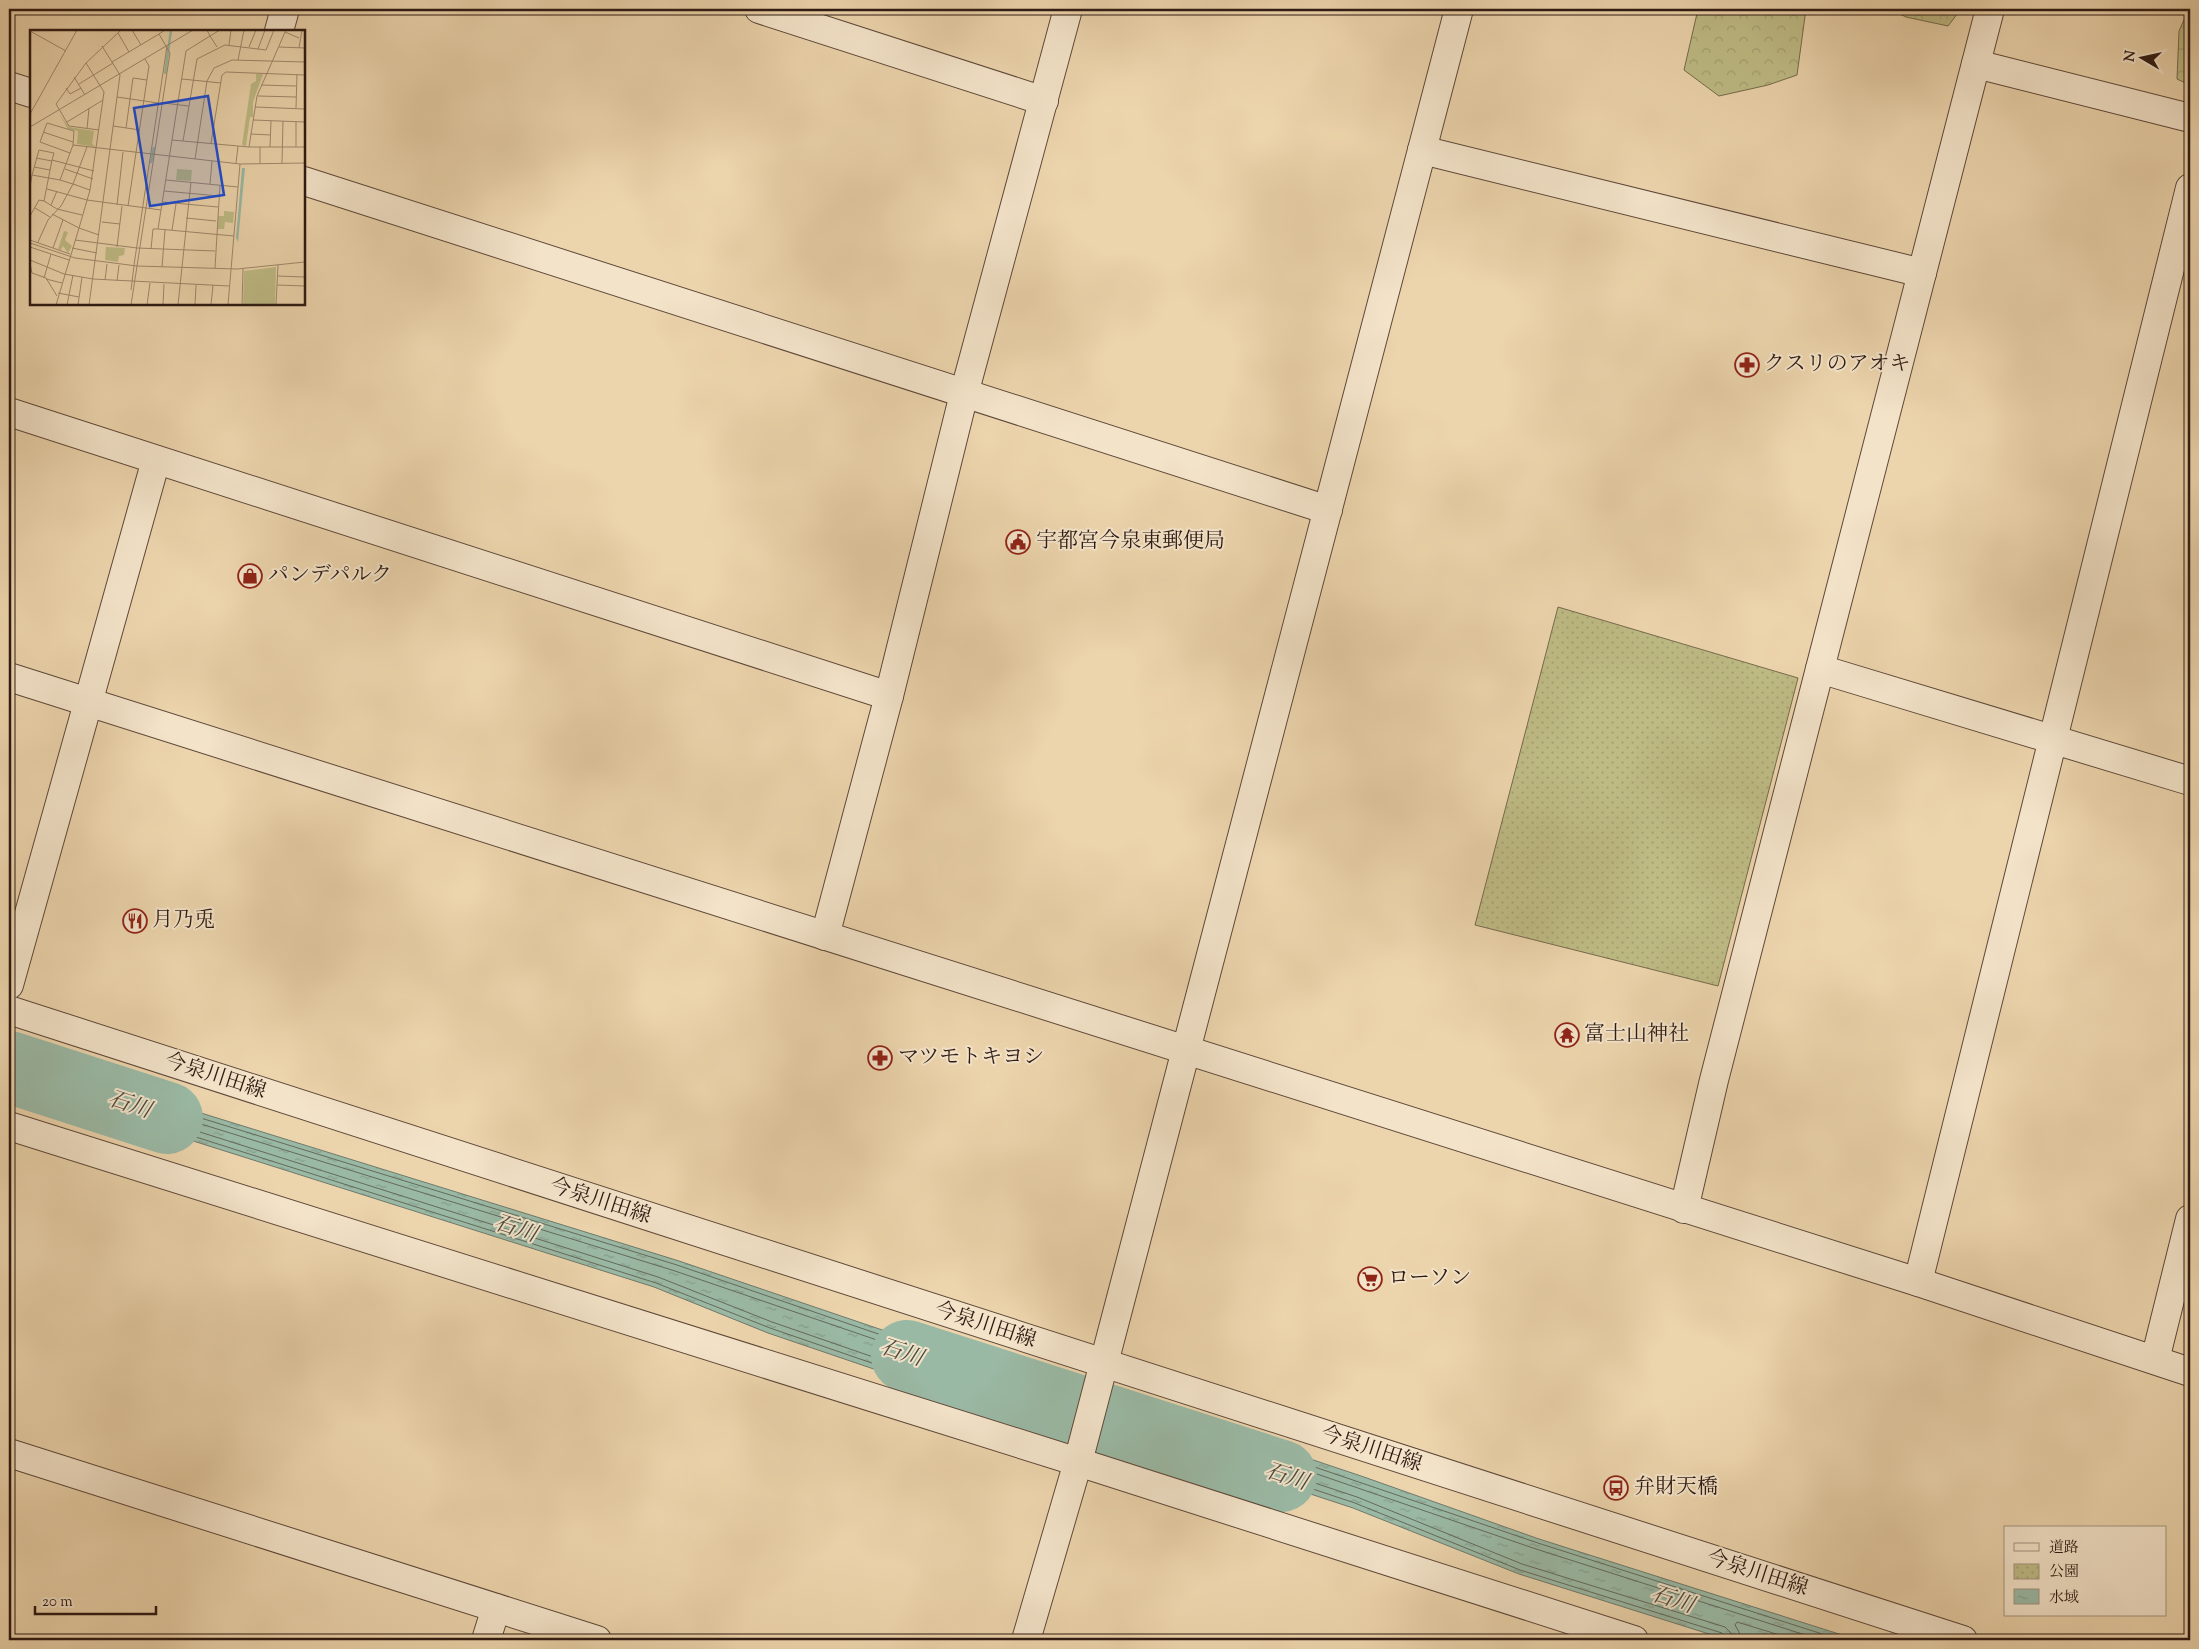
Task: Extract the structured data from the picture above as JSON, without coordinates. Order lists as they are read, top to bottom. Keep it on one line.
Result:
{"streets":{"street":["今泉川田線"]},"water":["石川"],"places":{"pharmacy":["クスリのアオキ","マツモトキヨシ"],"public building":["宇都宮今泉東郵便局"],"shop":["パンデパルク"],"restaurant":["月乃兎"],"temple":["富士山神社"],"supermarket":["ローソン"],"bus stop":["弁財天橋"]},"legend":["道路","公園","水域"],"scale_bar":"20 m","north":"left"}
